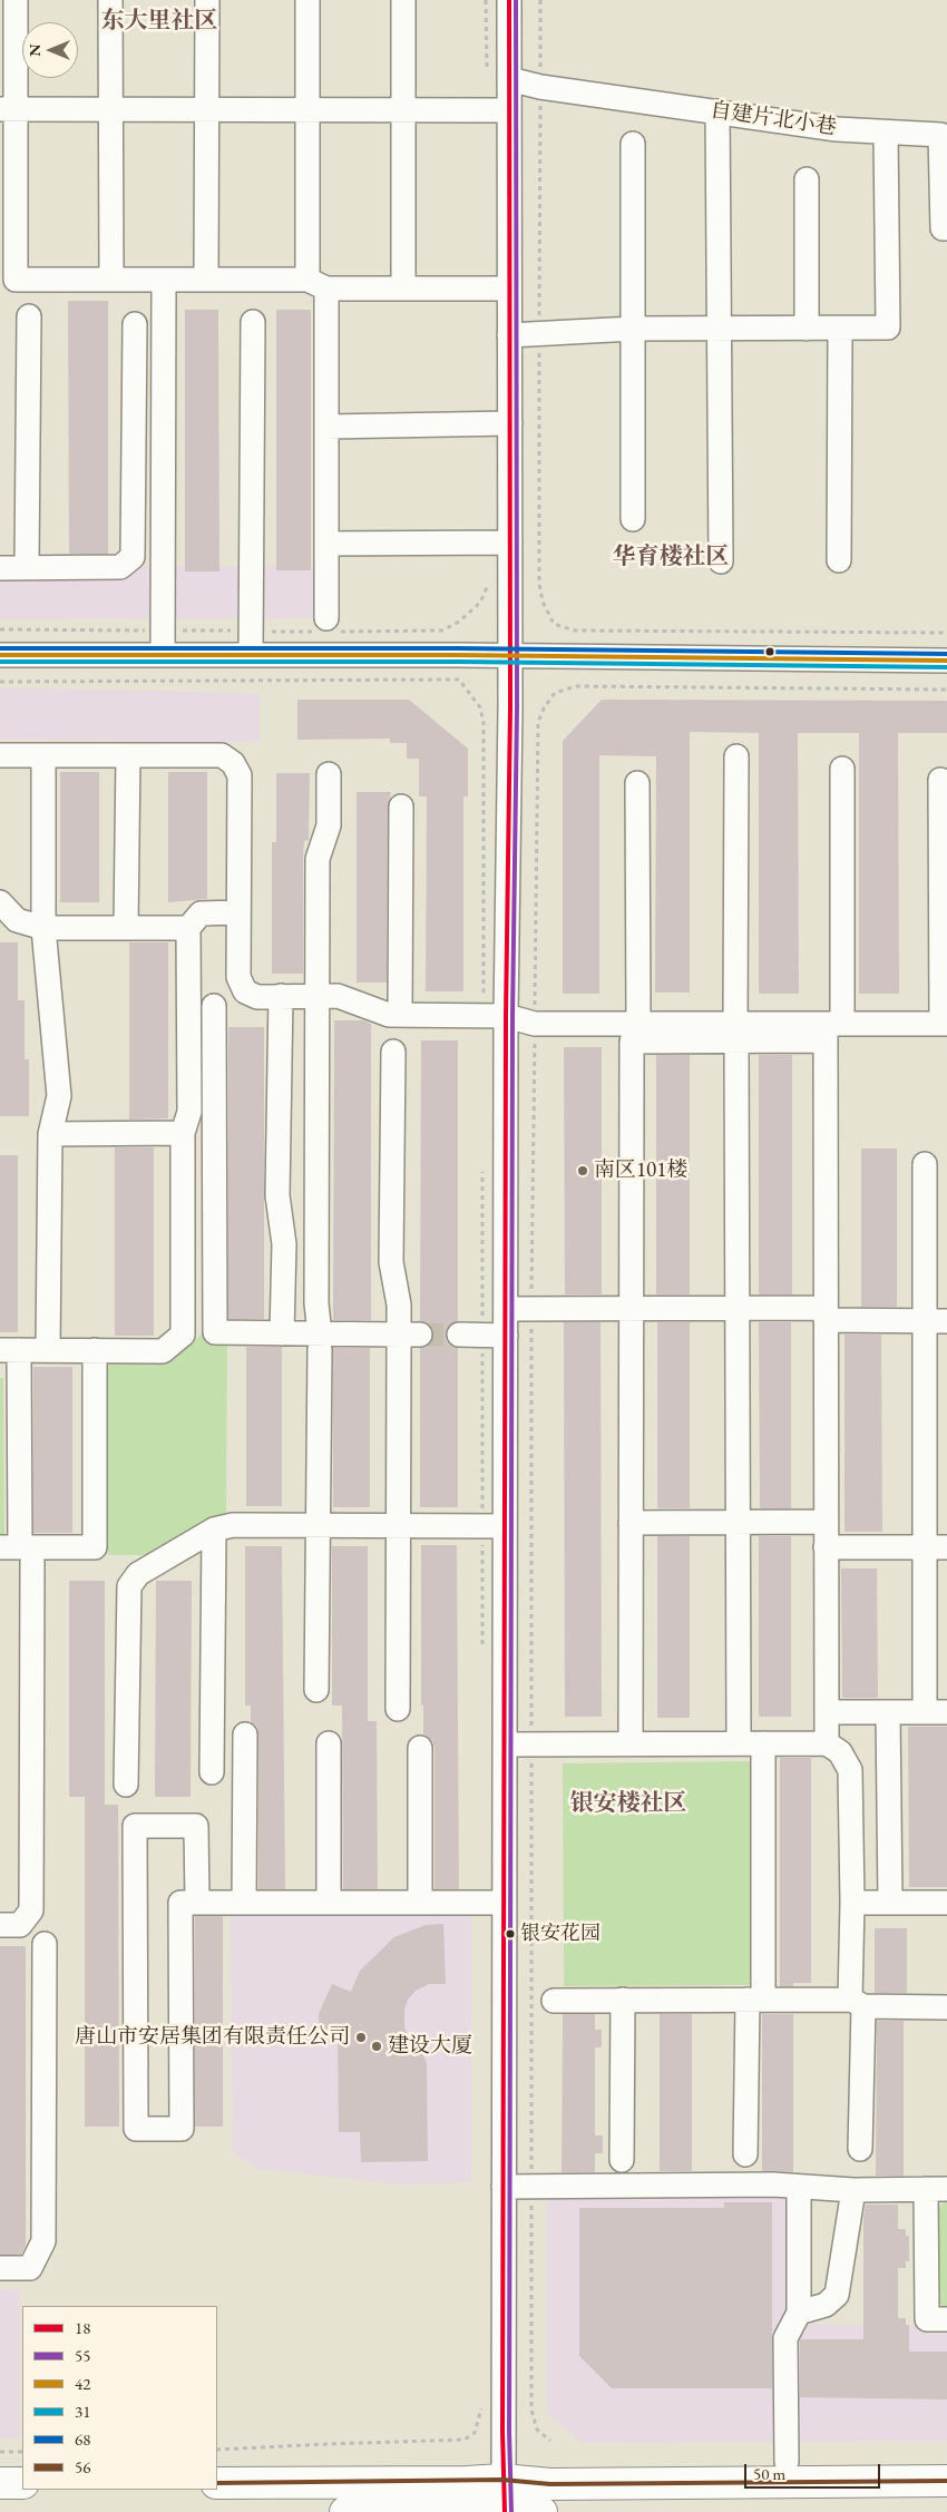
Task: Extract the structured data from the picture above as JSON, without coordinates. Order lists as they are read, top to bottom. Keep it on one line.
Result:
{"streets":{"street":["自建片北小巷"]},"districts":["东大里社区","华育楼社区","银安楼社区"],"places":["南区101楼","银安花园","唐山市安居集团有限责任公司","建设大厦"],"lines":["transit line 18","transit line 55","transit line 68","transit line 42","transit line 31","transit line 56"],"legend":["18","55","42","31","68","56"],"scale_bar":"50 m","north":"left"}
